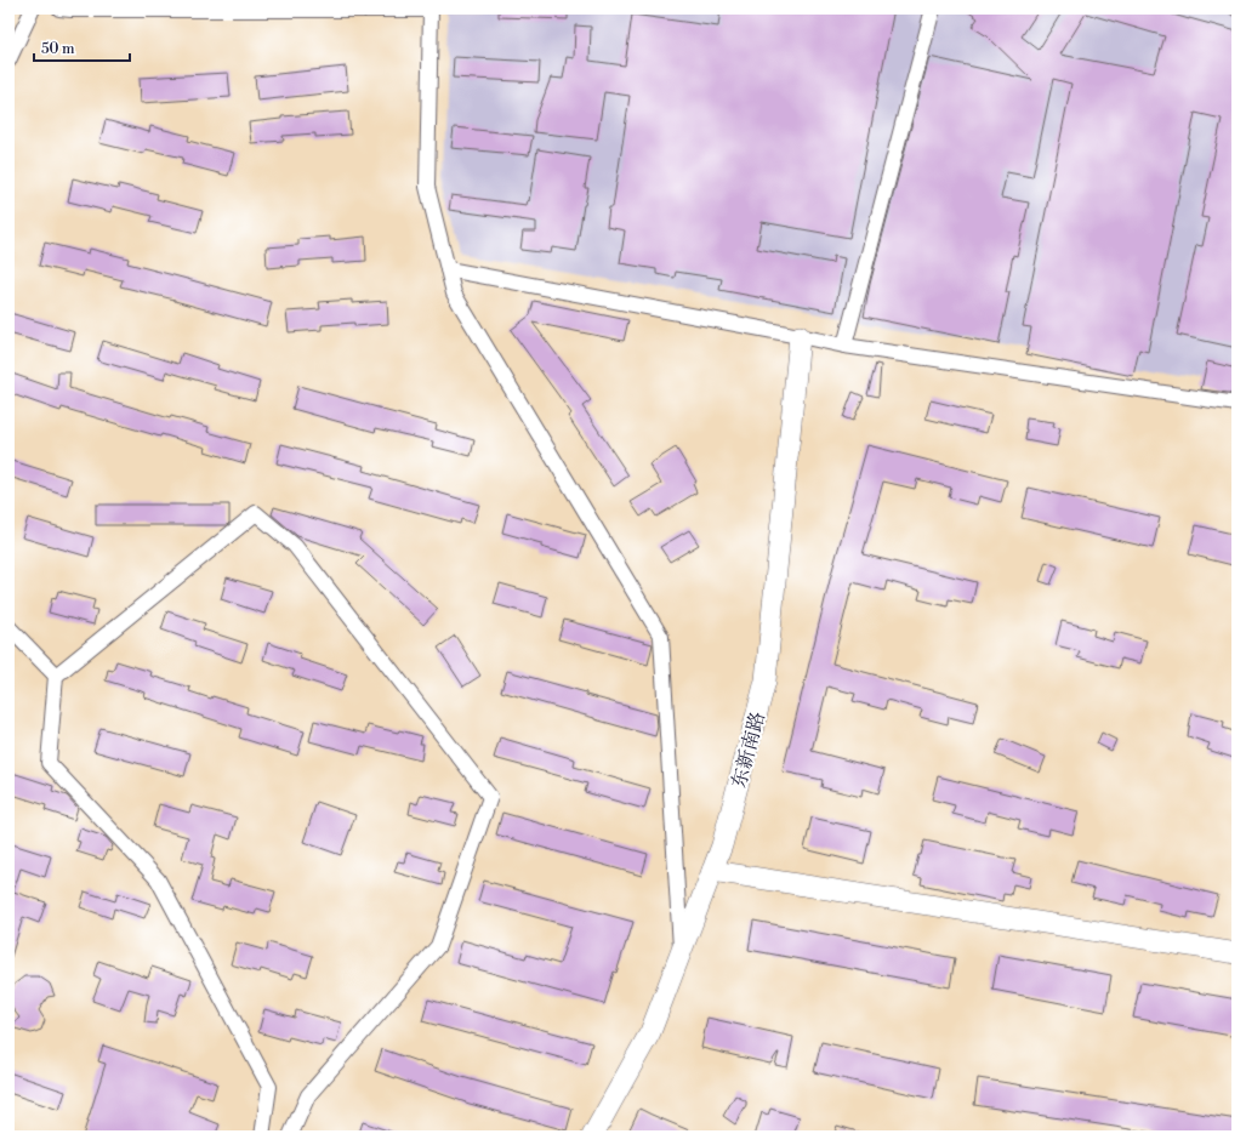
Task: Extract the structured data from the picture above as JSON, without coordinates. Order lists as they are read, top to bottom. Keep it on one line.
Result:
{"streets":{"main road":["东新南路"]},"scale_bar":"50 m"}
